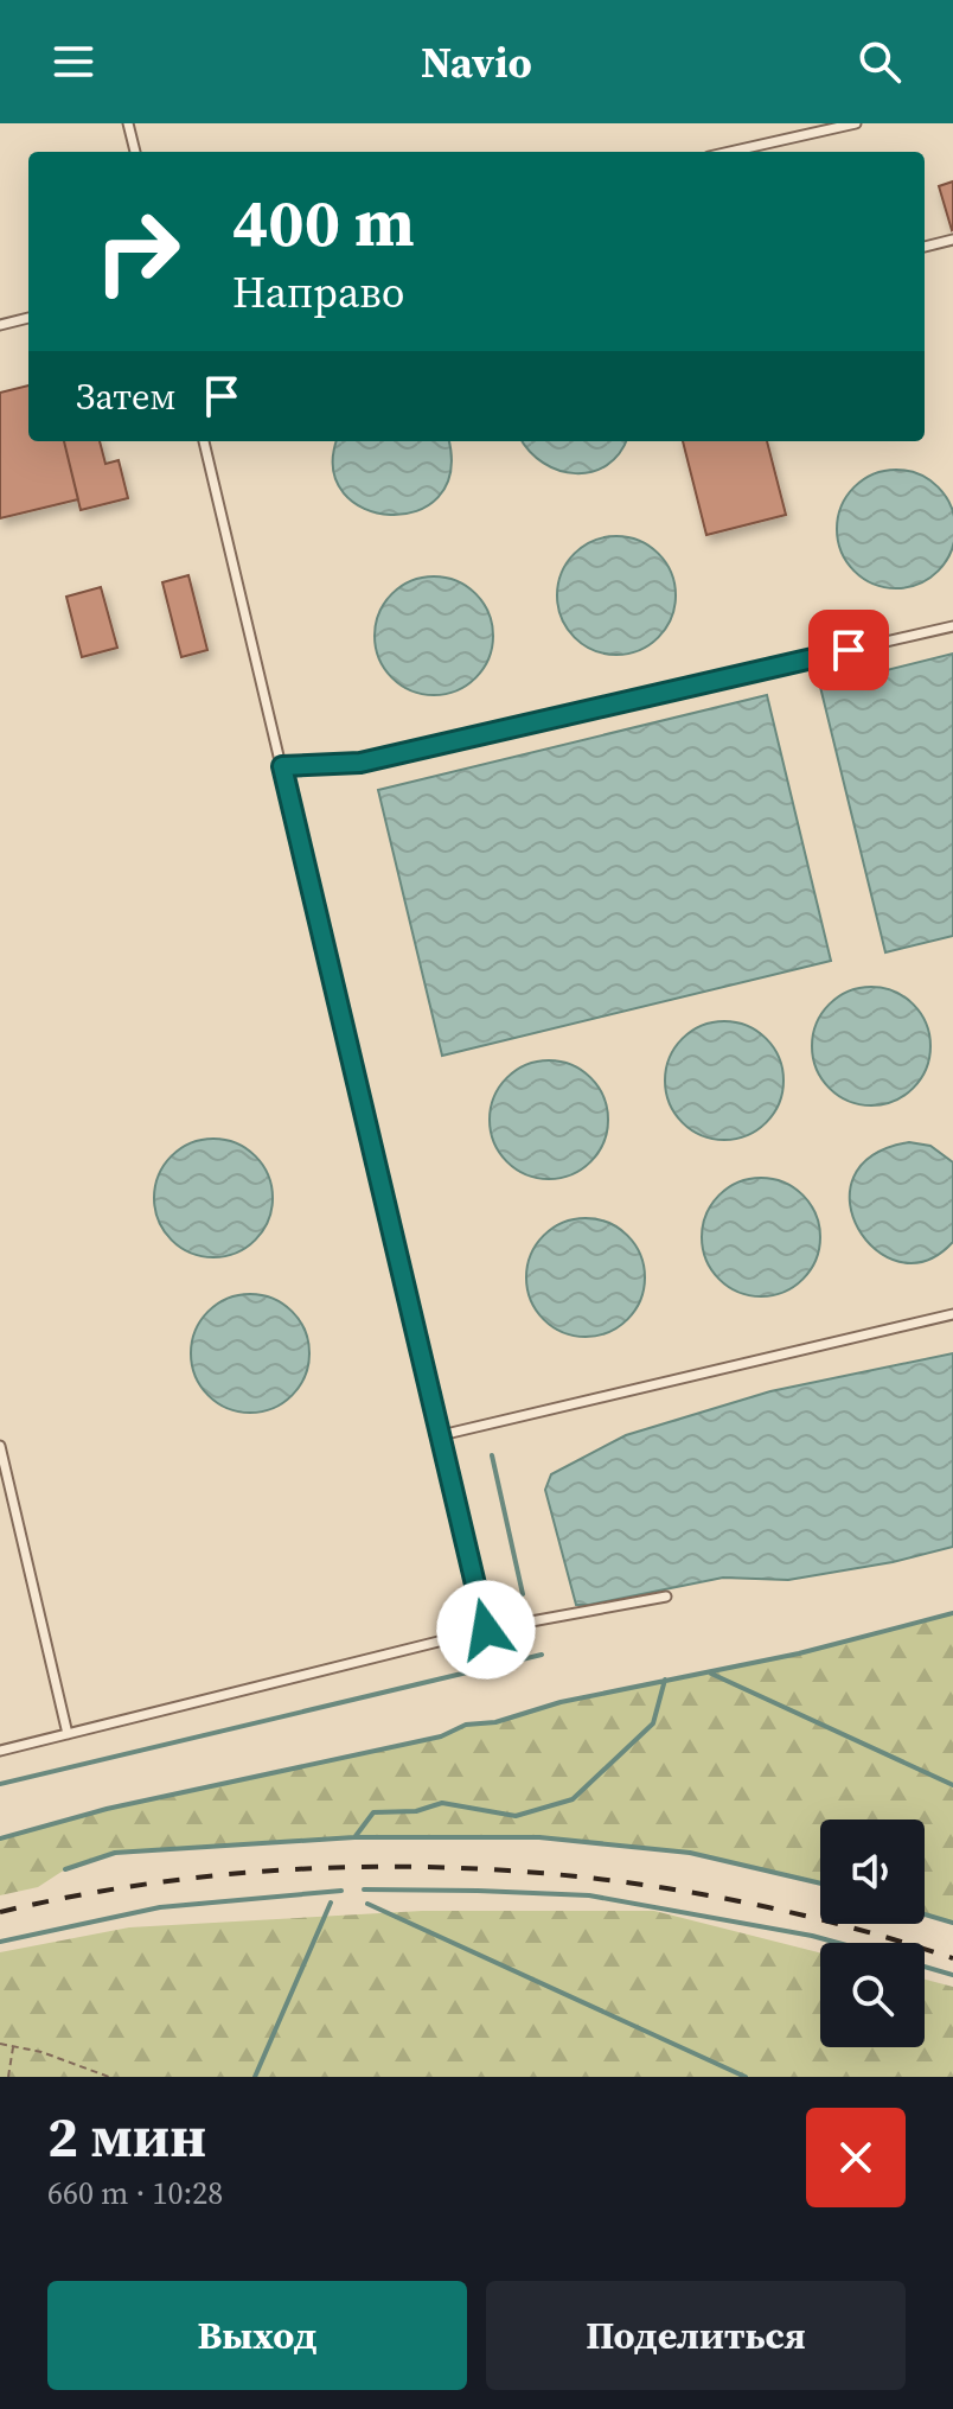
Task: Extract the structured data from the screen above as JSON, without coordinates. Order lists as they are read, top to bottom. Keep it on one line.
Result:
{"page":{"header":"Navio","turn":["400 m","Направо"],"then":"Затем","heading":["2 мин","660 m · 10:28"],"buttons":["Выход","Поделиться"]}}
